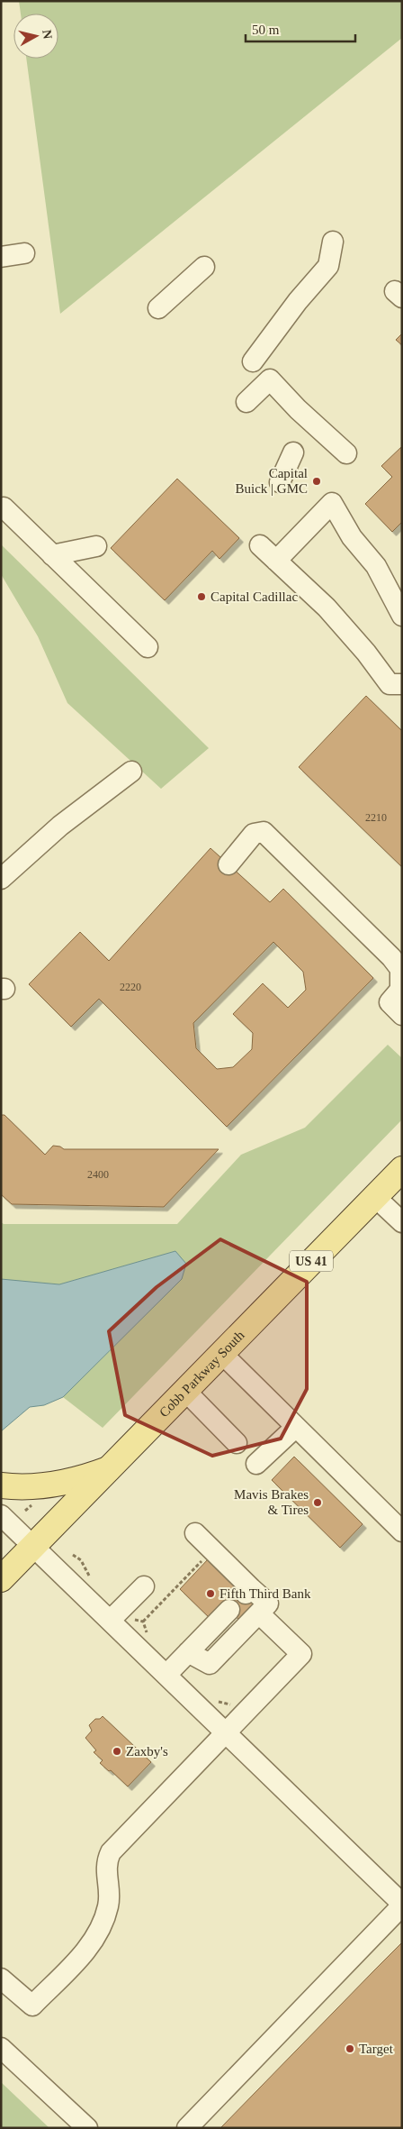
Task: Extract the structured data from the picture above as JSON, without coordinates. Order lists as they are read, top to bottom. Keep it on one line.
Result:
{"streets":{"main road":["US 41","Cobb Parkway South"]},"places":["Capital Buick | GMC","Capital Cadillac","Mavis Brakes & Tires","Fifth Third Bank","Zaxby's","Target"],"house_numbers":["2210","2220","2400"],"scale_bar":"50 m","north":"right"}
